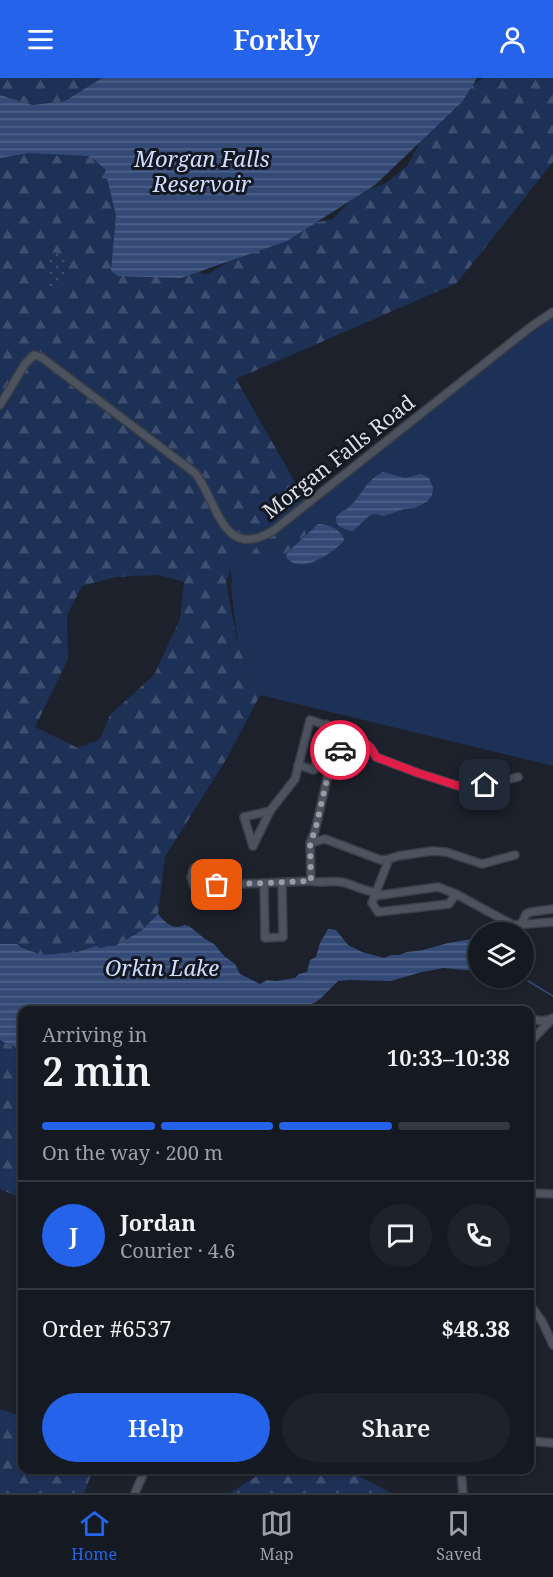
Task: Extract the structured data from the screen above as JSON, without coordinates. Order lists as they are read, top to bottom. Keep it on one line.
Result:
{"streets":{"street":["Morgan Falls Road"]},"water":["Morgan Falls Reservoir","Orkin Lake"],"page":{"header":"Forkly","heading":["2 min","Arriving in","10:33–10:38"],"panel":["Jordan","Courier · 4.6","Order #6537","$48.38"],"bar":"On the way · 200 m","round":"J","buttons":["Help","Share"],"tabs":["Home","Map","Saved"]}}
